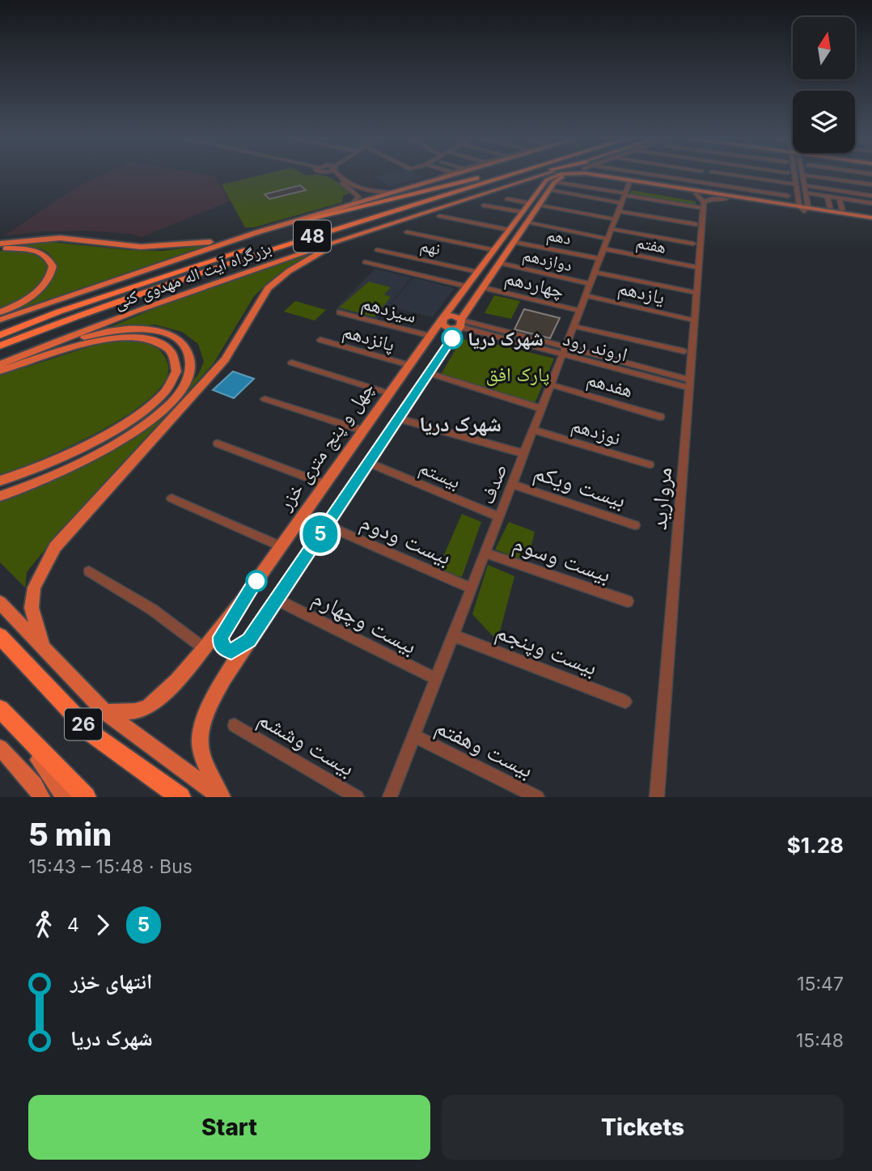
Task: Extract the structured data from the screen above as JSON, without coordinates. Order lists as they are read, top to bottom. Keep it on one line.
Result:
{"streets":{"highway":["48","بزرگراه آیت اله مهدوی کنی","26"],"main road":["چهل و پنج متری خزر"],"street":["دهم","هفتم","نهم","دوازدهم","چهاردهم","یازدهم","سیزدهم","پانزدهم","اروند رود","هفدهم","نوزدهم","بیستم","صدف","بیست ویکم","مروارید","بیست ودوم","بیست وسوم","بیست وچهارم","بیست وپنجم","بیست وششم","بیست وهفتم"]},"crossings":[["48","بزرگراه آیت اله مهدوی کنی"],["دهم","صدف"],["هفتم","صدف"],["نهم","چهل و پنج متری خزر"],["دوازدهم","صدف"],["چهاردهم","صدف"],["یازدهم","صدف"],["سیزدهم","چهل و پنج متری خزر"],["پانزدهم","چهل و پنج متری خزر"],["اروند رود","صدف"],["اروند رود","مروارید"],["هفدهم","صدف"],["نوزدهم","صدف"],["بیستم","صدف"],["صدف","بیست ویکم"],["صدف","بیست ودوم"],["صدف","بیست وسوم"],["صدف","بیست وچهارم"],["صدف","بیست وپنجم"],["صدف","بیست وهفتم"]],"districts":["شهرک دریا"],"parks":["پارک افق"],"places":["شهرک دریا"],"lines":["bus line 5"],"north":"top","page":{"on_map":"5","heading":["5 min","15:43 – 15:48 · Bus","$1.28"],"legs":["4","5"],"list":[{"name":"انتهای خزر","value":"15:47"},{"name":"شهرک دریا","value":"15:48"}],"buttons":["Start","Tickets"]}}
